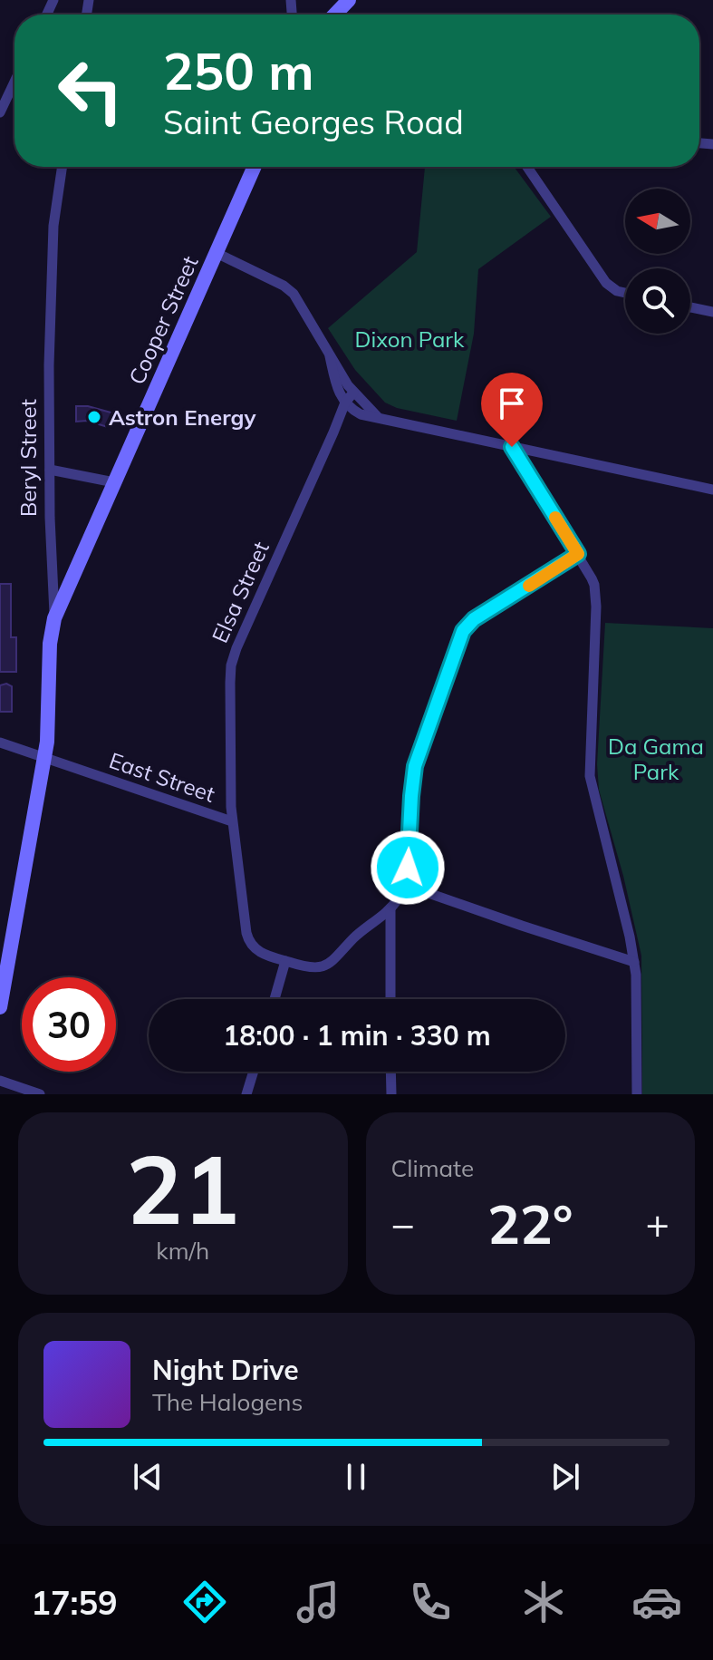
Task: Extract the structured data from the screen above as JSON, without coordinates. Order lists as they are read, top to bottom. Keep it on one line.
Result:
{"streets":{"main road":["Cooper Street","Beryl Street"],"street":["Elsa Street","East Street"]},"crossings":[["Cooper Street","Beryl Street"],["Beryl Street","East Street"],["Elsa Street","East Street"]],"parks":["Dixon Park","Da Gama Park"],"places":["Astron Energy"],"north":"left","page":{"turn":["250 m","Saint Georges Road"],"limit":"30","trip":"18:00 · 1 min · 330 m","tile":[["21","km/h"],"Climate"],"heat":["−","22°","+"],"song":["Night Drive","The Halogens"],"tabs":"17:59"}}
